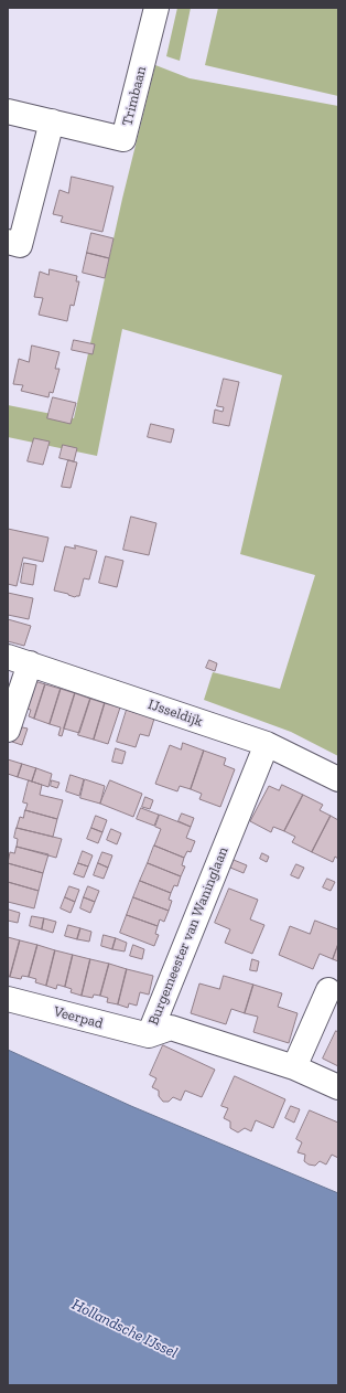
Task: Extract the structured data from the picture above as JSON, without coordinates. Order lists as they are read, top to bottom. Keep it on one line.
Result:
{"streets":{"street":["Trimbaan","IJsseldijk","Burgemeester van Waninglaan","Veerpad"]},"crossings":[["IJsseldijk","Burgemeester van Waninglaan"],["Burgemeester van Waninglaan","Veerpad"]],"water":["Hollandsche IJssel"]}
